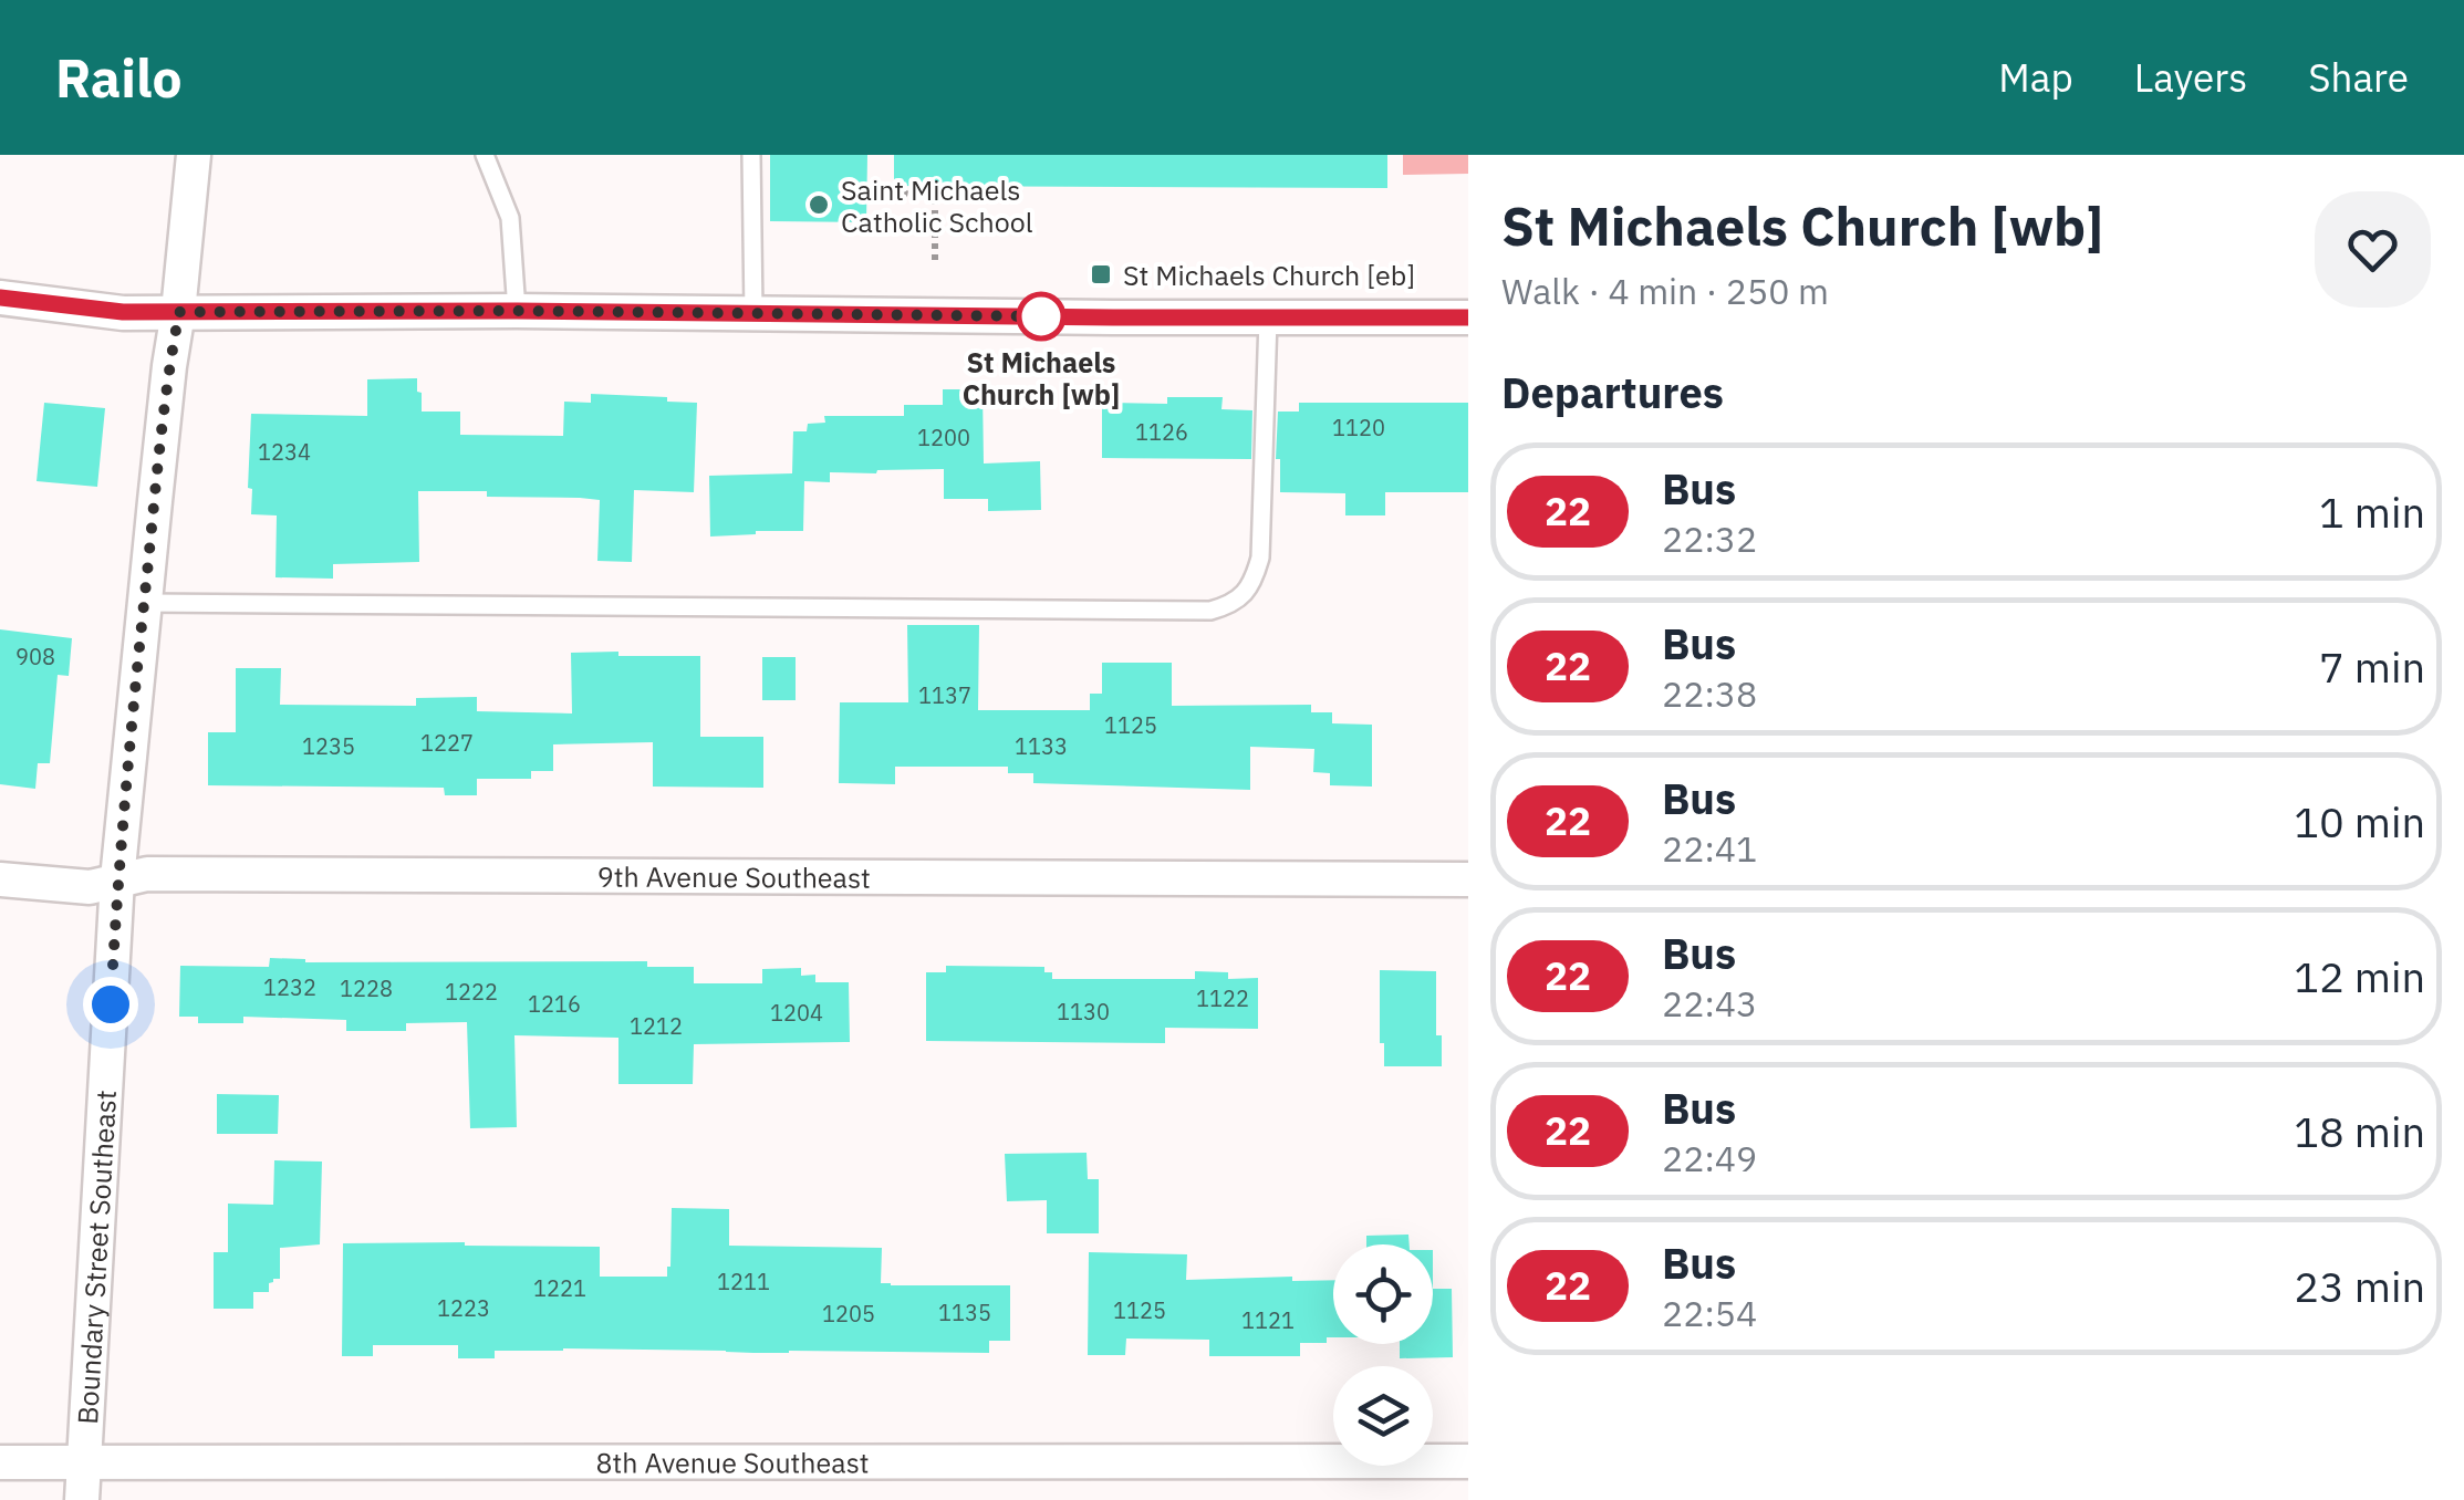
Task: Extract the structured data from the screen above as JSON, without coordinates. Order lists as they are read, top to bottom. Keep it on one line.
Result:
{"streets":{"street":["9th Avenue Southeast","Boundary Street Southeast","8th Avenue Southeast"]},"crossings":[["9th Avenue Southeast","Boundary Street Southeast"],["Boundary Street Southeast","8th Avenue Southeast"]],"places":{"other":["Saint Michaels Catholic School","St Michaels Church [wb]"],"transit":["St Michaels Church [eb]"]},"lines":["bus line 22"],"house_numbers":["1120","1126","1200","1234","908","1137","1125","1227","1235","1133","1232","1228","1222","1122","1216","1130","1204","1212","1211","1221","1223","1125","1135","1205","1121"],"page":{"header":"Railo","nav":["Map","Layers","Share"],"heading":[["St Michaels Church [wb]","Walk · 4 min · 250 m"],"Departures"],"list":[{"mark":"22","name":"Bus","note":"22:32","value":"1 min"},{"mark":"22","name":"Bus","note":"22:38","value":"7 min"},{"mark":"22","name":"Bus","note":"22:41","value":"10 min"},{"mark":"22","name":"Bus","note":"22:43","value":"12 min"},{"mark":"22","name":"Bus","note":"22:49","value":"18 min"},{"mark":"22","name":"Bus","note":"22:54","value":"23 min"}]}}
